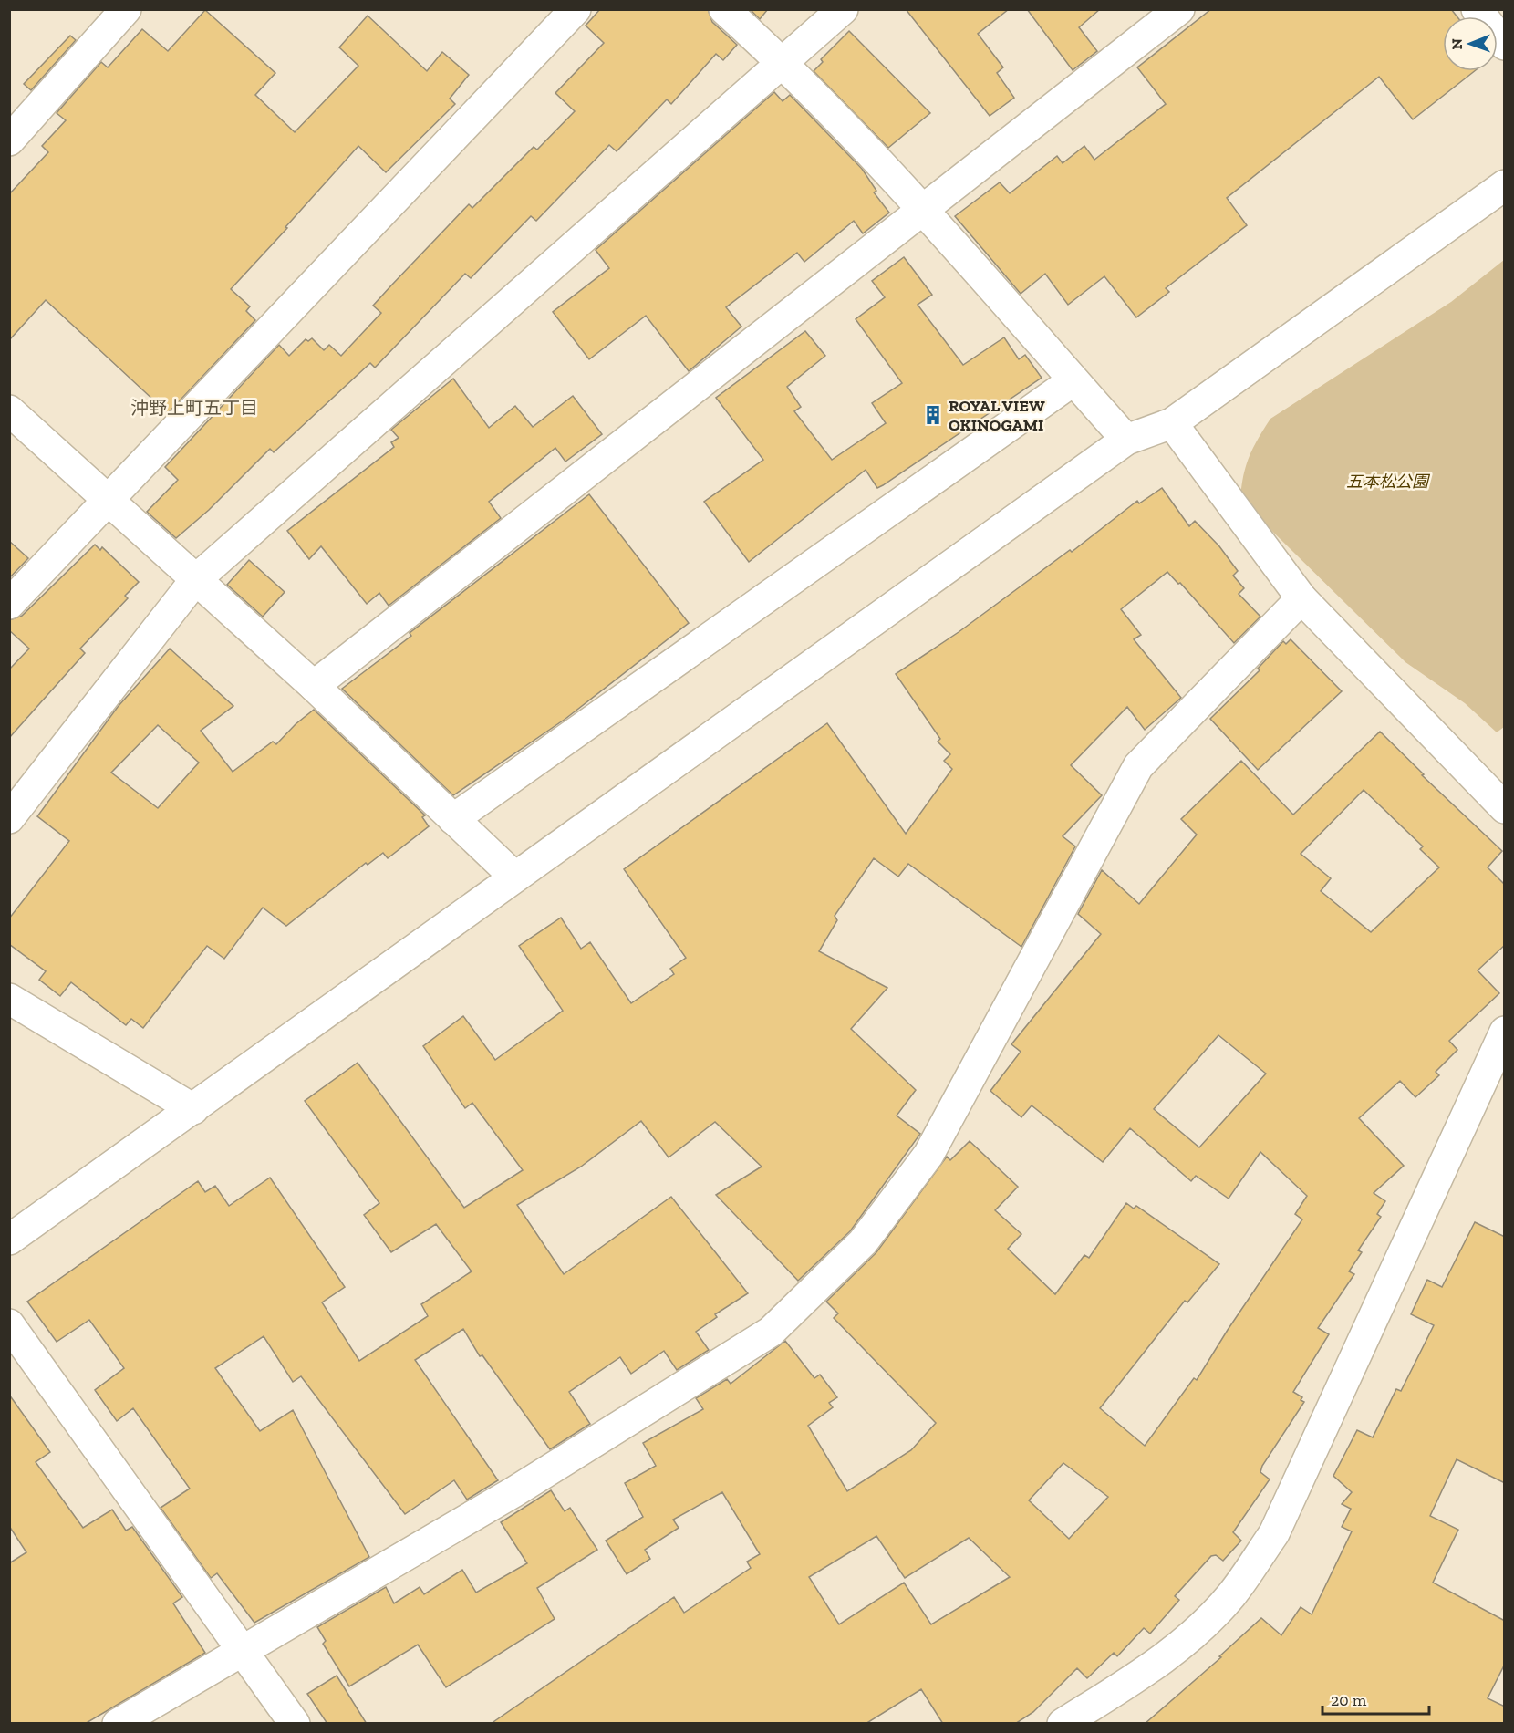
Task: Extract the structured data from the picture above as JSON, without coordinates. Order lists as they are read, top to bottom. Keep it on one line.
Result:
{"districts":["沖野上町五丁目"],"parks":["五本松公園"],"places":{"building":["ROYAL VIEW OKINOGAMI"]},"scale_bar":"20 m","north":"left"}
